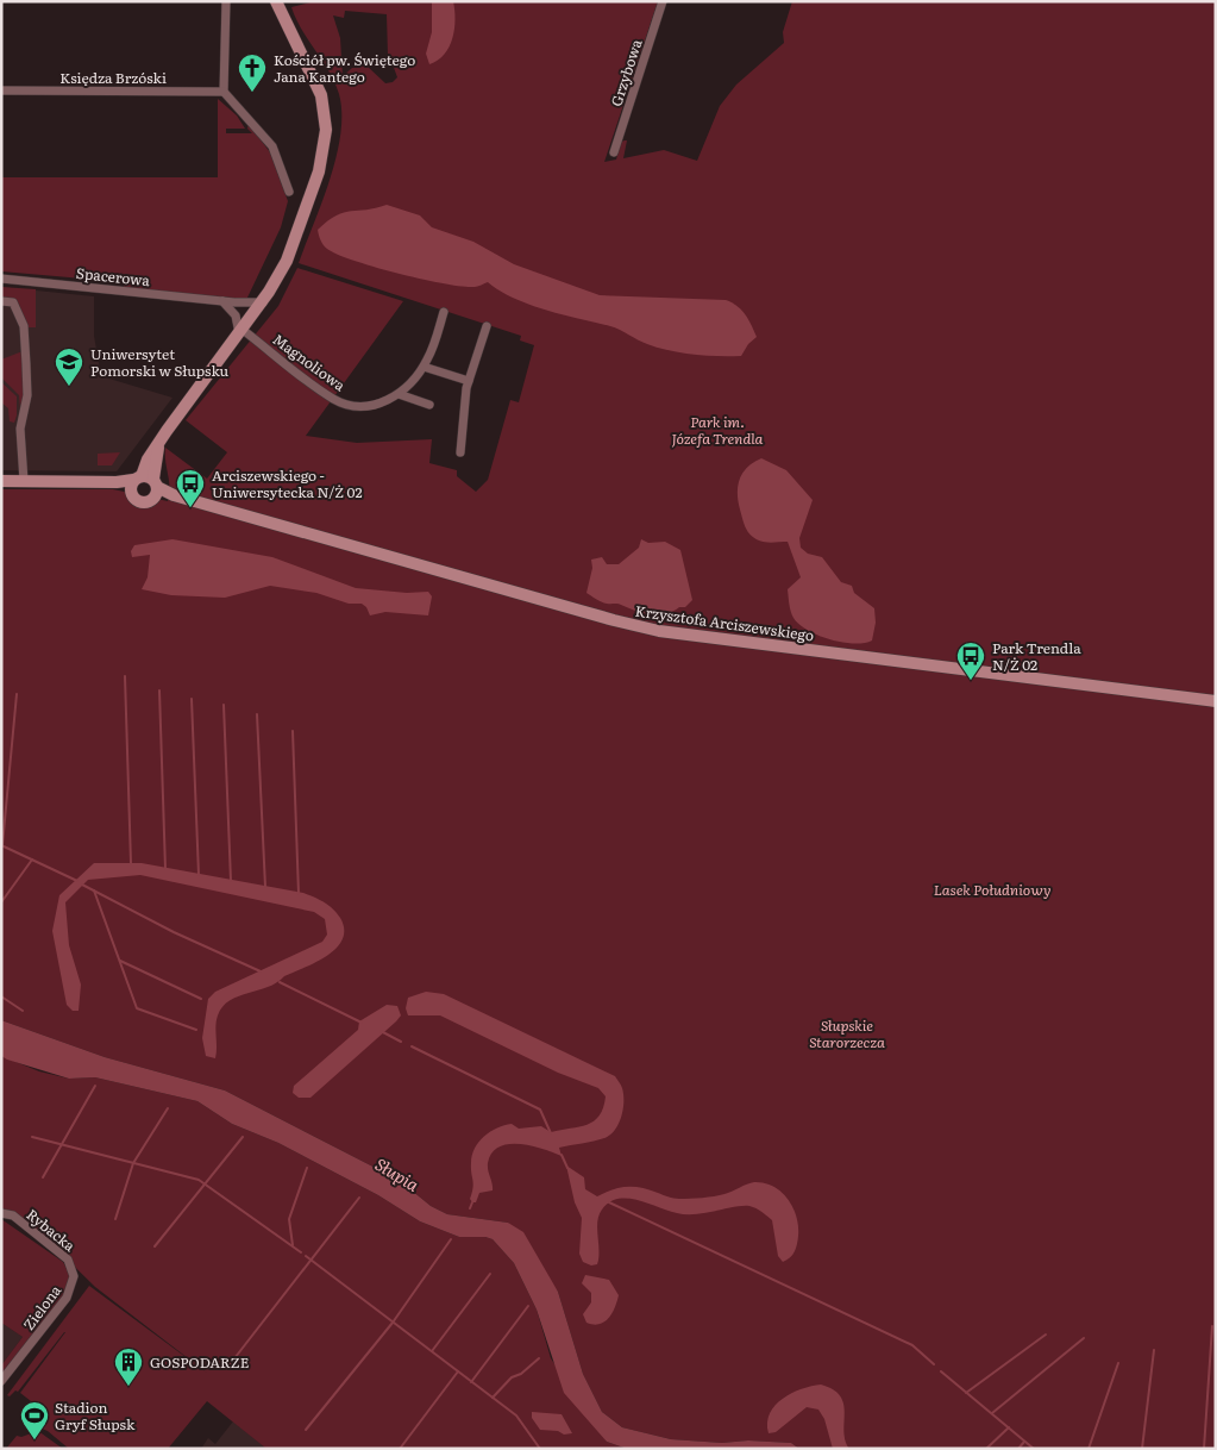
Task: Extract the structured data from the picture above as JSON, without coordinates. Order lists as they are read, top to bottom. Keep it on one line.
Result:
{"streets":{"street":["Grzybowa","Księdza Brzóski","Spacerowa","Magnoliowa","Krzysztofa Arciszewskiego","Rybacka","Zielona"]},"crossings":[["Rybacka","Zielona"]],"water":["Słupia"],"parks":["Park im. Józefa Trendla","Lasek Południowy","Słupskie Starorzecza"],"places":{"church":["Kościół pw. Świętego Jana Kantego"],"school or university":["Uniwersytet Pomorski w Słupsku"],"bus stop":["Arciszewskiego - Uniwersytecka N/Ż 02","Park Trendla N/Ż 02"],"building":["GOSPODARZE"],"sports":["Stadion Gryf Słupsk"]}}
